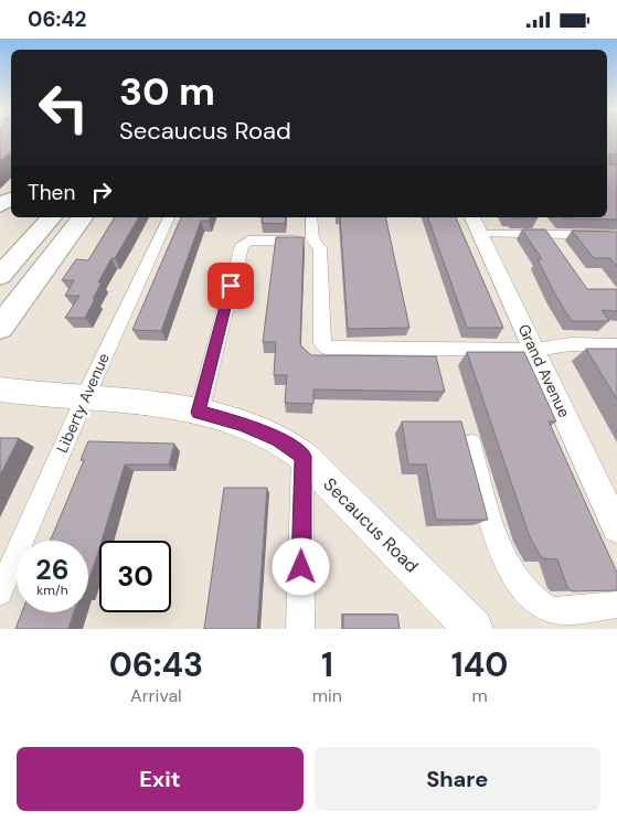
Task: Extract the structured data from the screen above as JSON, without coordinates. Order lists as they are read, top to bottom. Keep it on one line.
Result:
{"streets":{"main road":["Secaucus Road"],"street":["Grand Avenue","Liberty Avenue"]},"crossings":[["Liberty Avenue","Secaucus Road"]],"page":{"status":"06:42","turn":["30 m","Secaucus Road"],"then":"Then","speed":"26 km/h","limit":"30","eta":["06:43","Arrival","1","min","140","m"],"buttons":["Exit","Share"]}}
